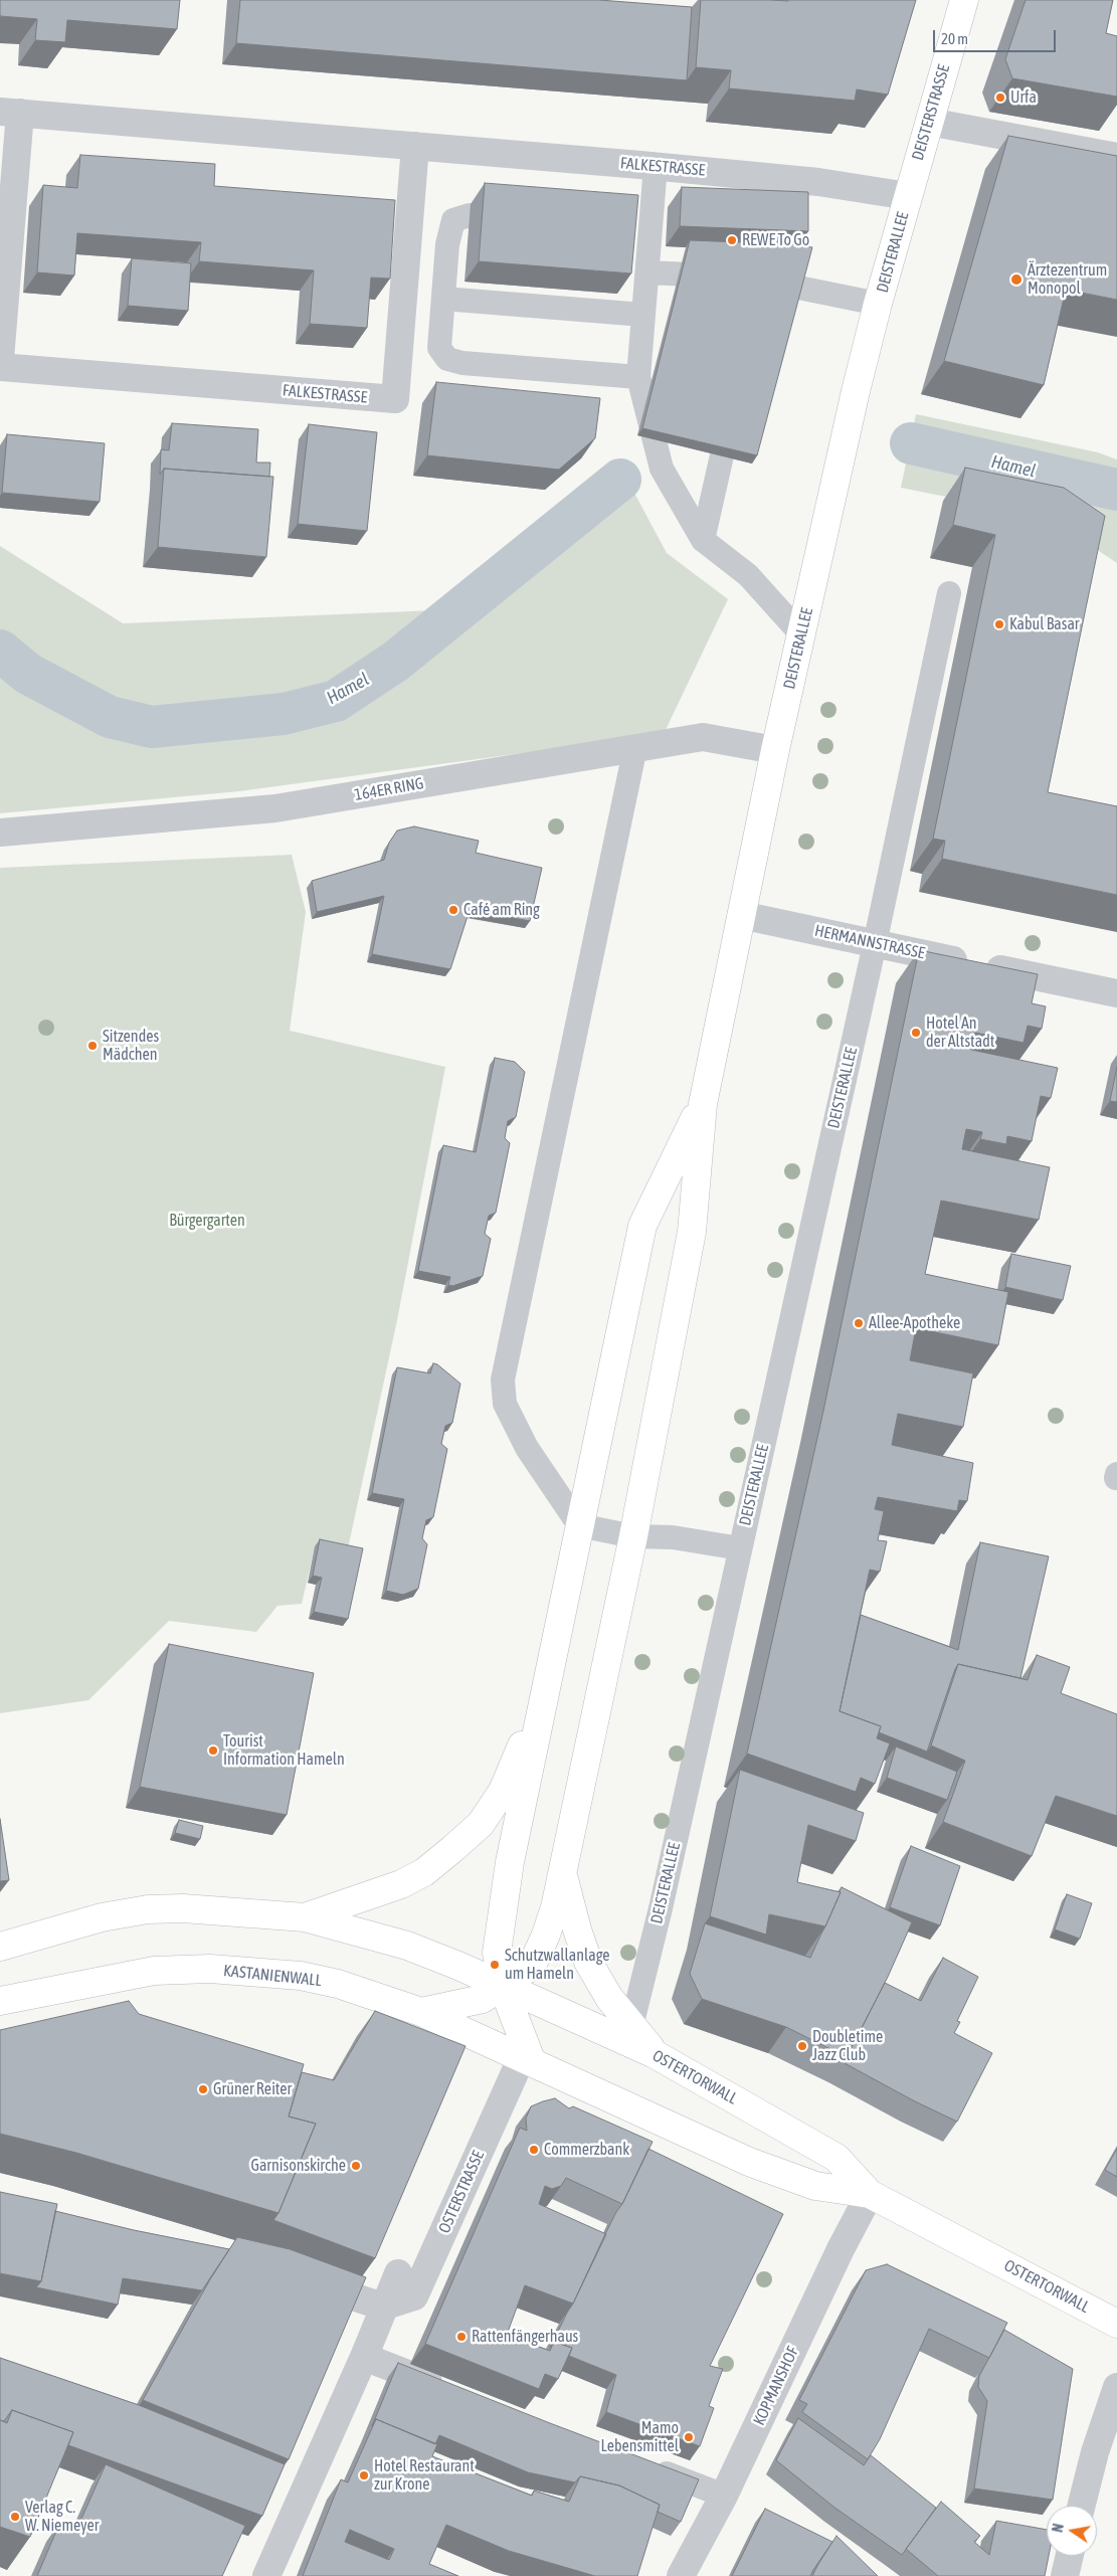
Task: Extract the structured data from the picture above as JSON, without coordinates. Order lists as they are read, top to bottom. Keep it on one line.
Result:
{"streets":{"main road":["DEISTERSTRASSE","DEISTERALLEE","KASTANIENWALL","OSTERTORWALL"],"street":["FALKESTRASSE","164ER RING","HERMANNSTRASSE","OSTERSTRASSE","KOPMANSHOF"]},"crossings":[["DEISTERSTRASSE","FALKESTRASSE"],["DEISTERSTRASSE","DEISTERALLEE"],["FALKESTRASSE","DEISTERALLEE"],["DEISTERALLEE","164ER RING"],["DEISTERALLEE","HERMANNSTRASSE"],["DEISTERALLEE","KASTANIENWALL"],["DEISTERALLEE","OSTERTORWALL"],["DEISTERALLEE","OSTERSTRASSE"],["KASTANIENWALL","OSTERTORWALL"],["KASTANIENWALL","OSTERSTRASSE"],["OSTERTORWALL","OSTERSTRASSE"],["OSTERTORWALL","KOPMANSHOF"]],"water":["Hamel"],"parks":["Bürgergarten"],"places":["Urfa","REWE To Go","Ärztezentrum Monopol","Kabul Basar","Café am Ring","Hotel An der Altstadt","Sitzendes Mädchen","Allee-Apotheke","Tourist Information Hameln","Schutzwallanlage um Hameln","Doubletime Jazz Club","Grüner Reiter","Commerzbank","Garnisonskirche","Rattenfängerhaus","Mamo Lebensmittel","Hotel Restaurant zur Krone","Verlag C. W. Niemeyer"],"scale_bar":"20 m","north":"left"}
